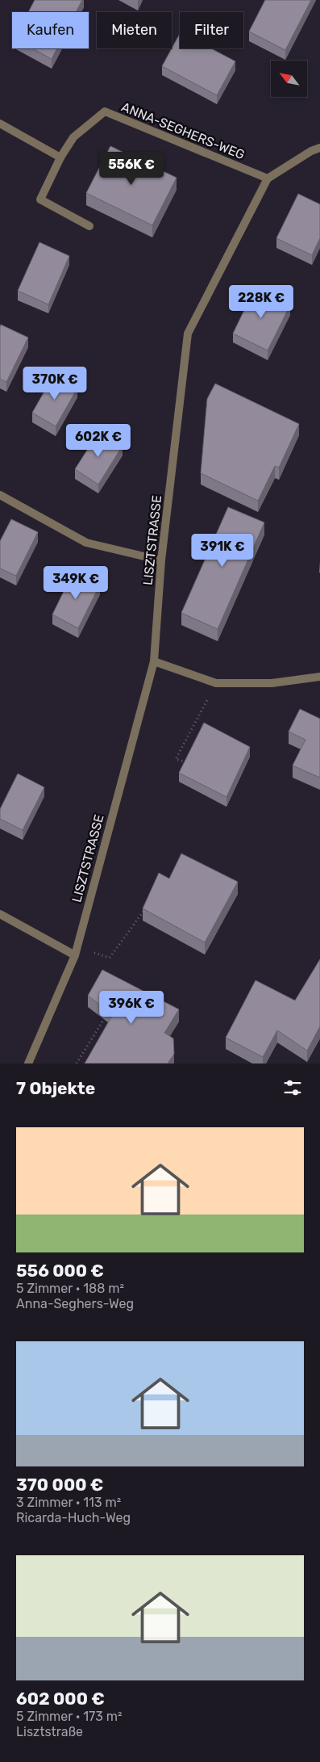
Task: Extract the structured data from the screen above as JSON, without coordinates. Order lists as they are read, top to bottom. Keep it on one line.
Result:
{"streets":{"street":["ANNA-SEGHERS-WEG","LISZTSTRASSE"]},"crossings":[["ANNA-SEGHERS-WEG","LISZTSTRASSE"]],"north":"top left","page":{"chip":["Kaufen","Mieten","Filter"],"price":["556K €","228K €","370K €","602K €","391K €","349K €","396K €"],"heading":"7 Objekte","list":[{"name":"556 000 €","note":"5 Zimmer · 188 m² · Anna-Seghers-Weg"},{"name":"370 000 €","note":"3 Zimmer · 113 m² · Ricarda-Huch-Weg"},{"name":"602 000 €","note":"5 Zimmer · 173 m² · Lisztstraße"}]}}
